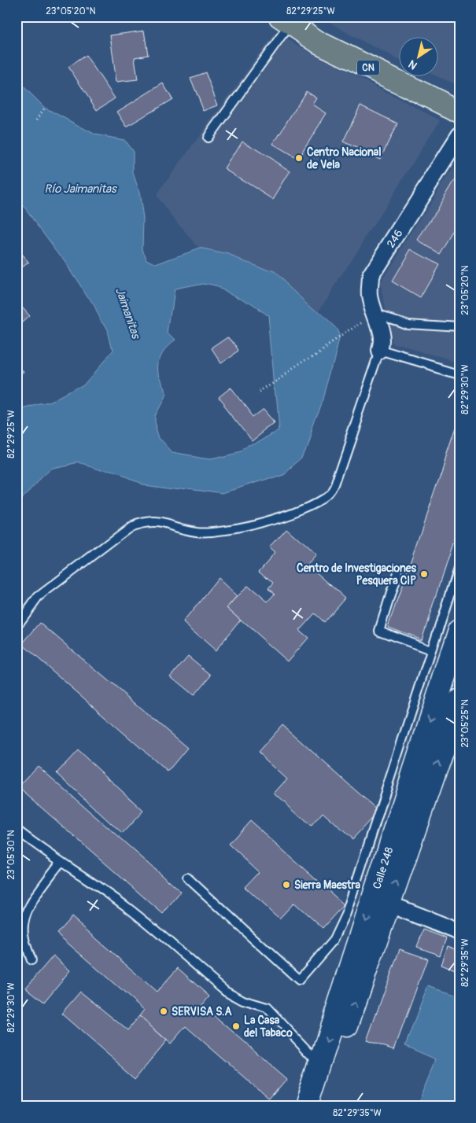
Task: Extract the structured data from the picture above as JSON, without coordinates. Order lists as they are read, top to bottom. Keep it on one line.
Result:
{"streets":{"highway":["CN"],"street":["246","Calle 248"]},"water":["Río Jaimanitas","Jaimanitas"],"places":["Centro Nacional de Vela","Centro de Investigaciones Pesquera CIP","Sierra Maestra","SERVISA S.A","La Casa del Tabaco"],"north":"bottom left","coordinates":["23°05'20\"N","82°29'25\"W","82°29'30\"W","23°05'25\"N","23°05'30\"N","82°29'35\"W"]}
